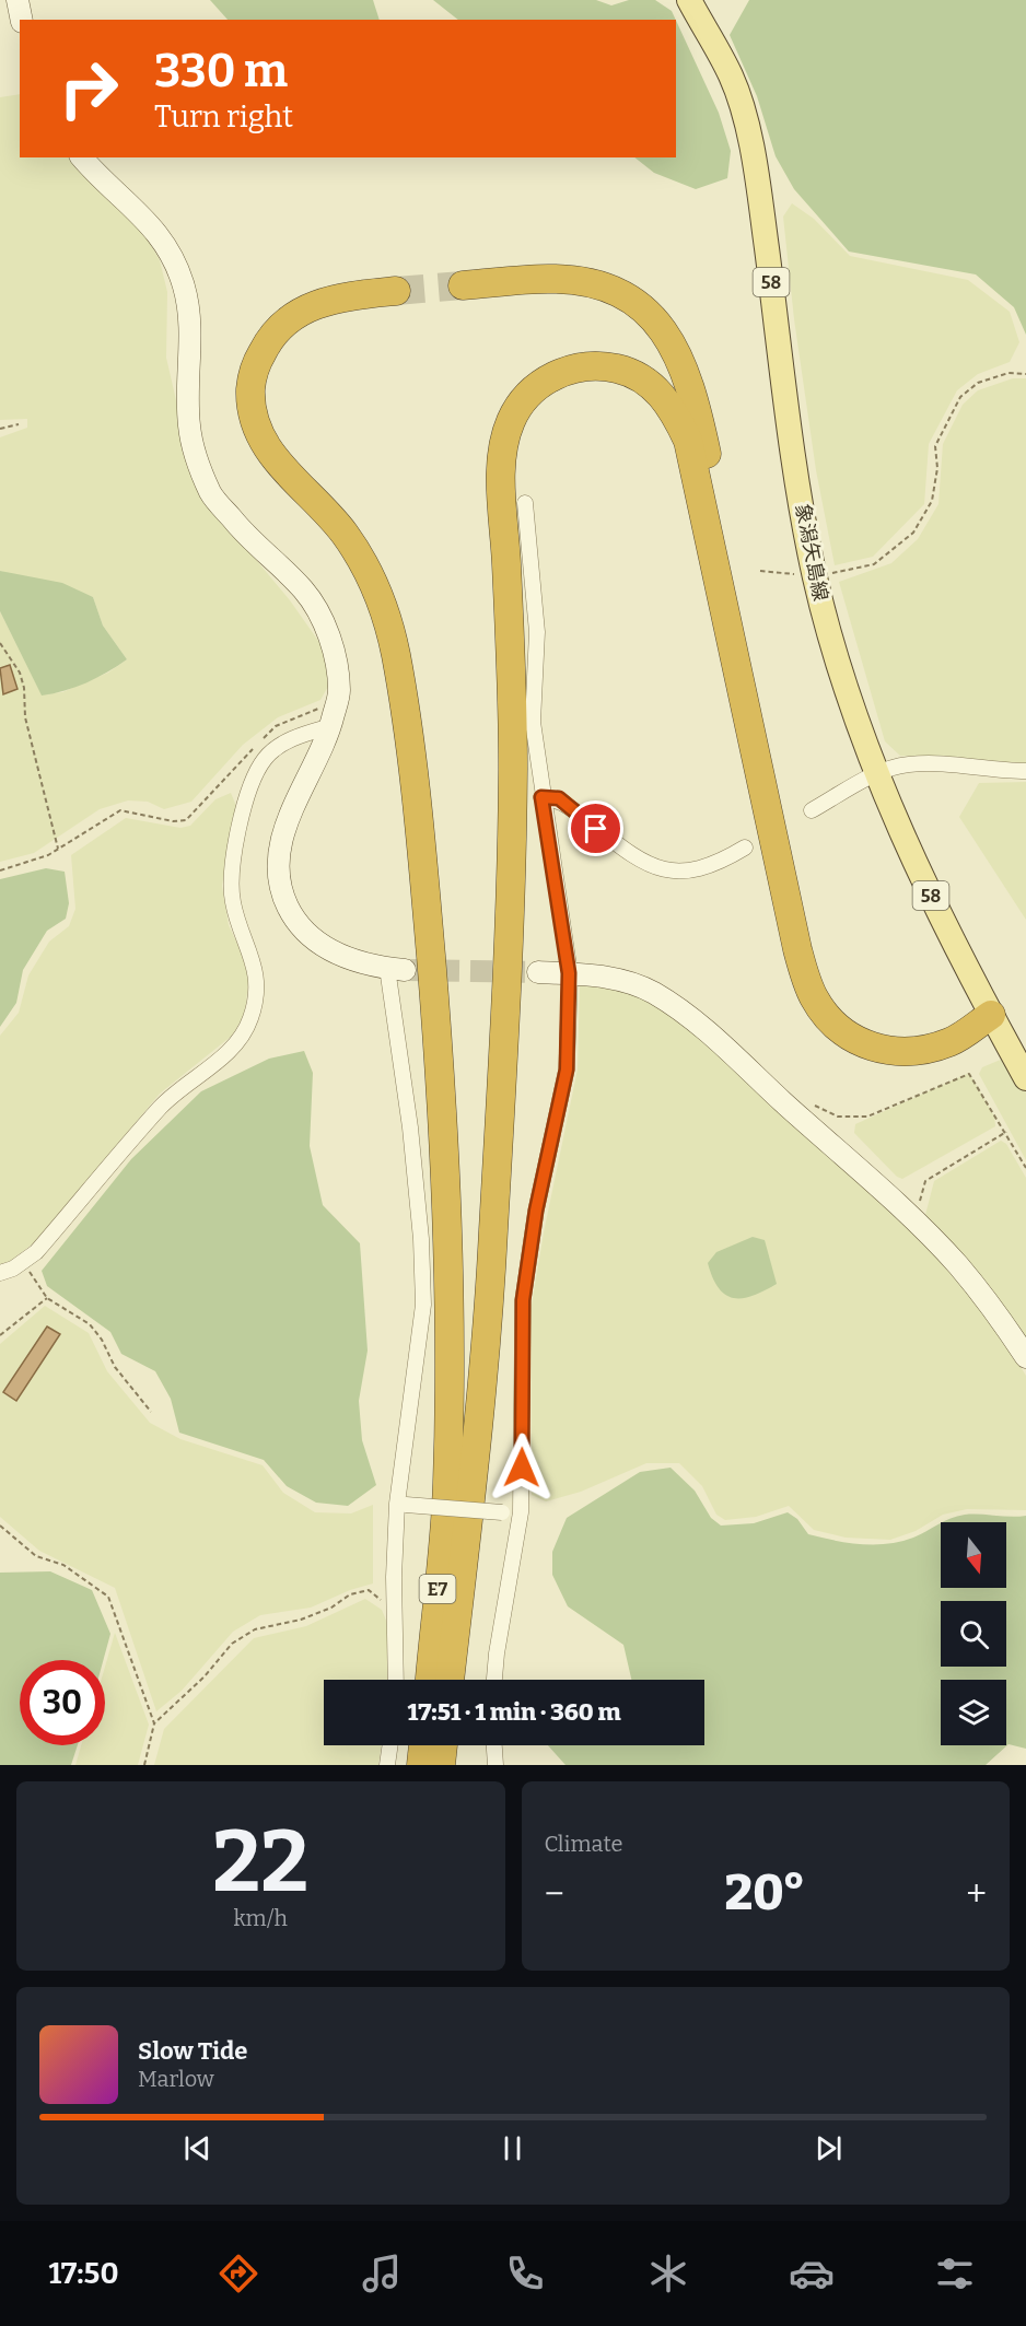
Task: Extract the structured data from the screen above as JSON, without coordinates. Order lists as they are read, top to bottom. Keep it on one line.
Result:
{"streets":{"highway":["E7"],"main road":["58","象潟矢島線"]},"north":"bottom","page":{"turn":["330 m","Turn right"],"limit":"30","trip":"17:51 · 1 min · 360 m","tile":[["22","km/h"],"Climate"],"heat":["−","20°","+"],"song":["Slow Tide","Marlow"],"tabs":"17:50"}}
